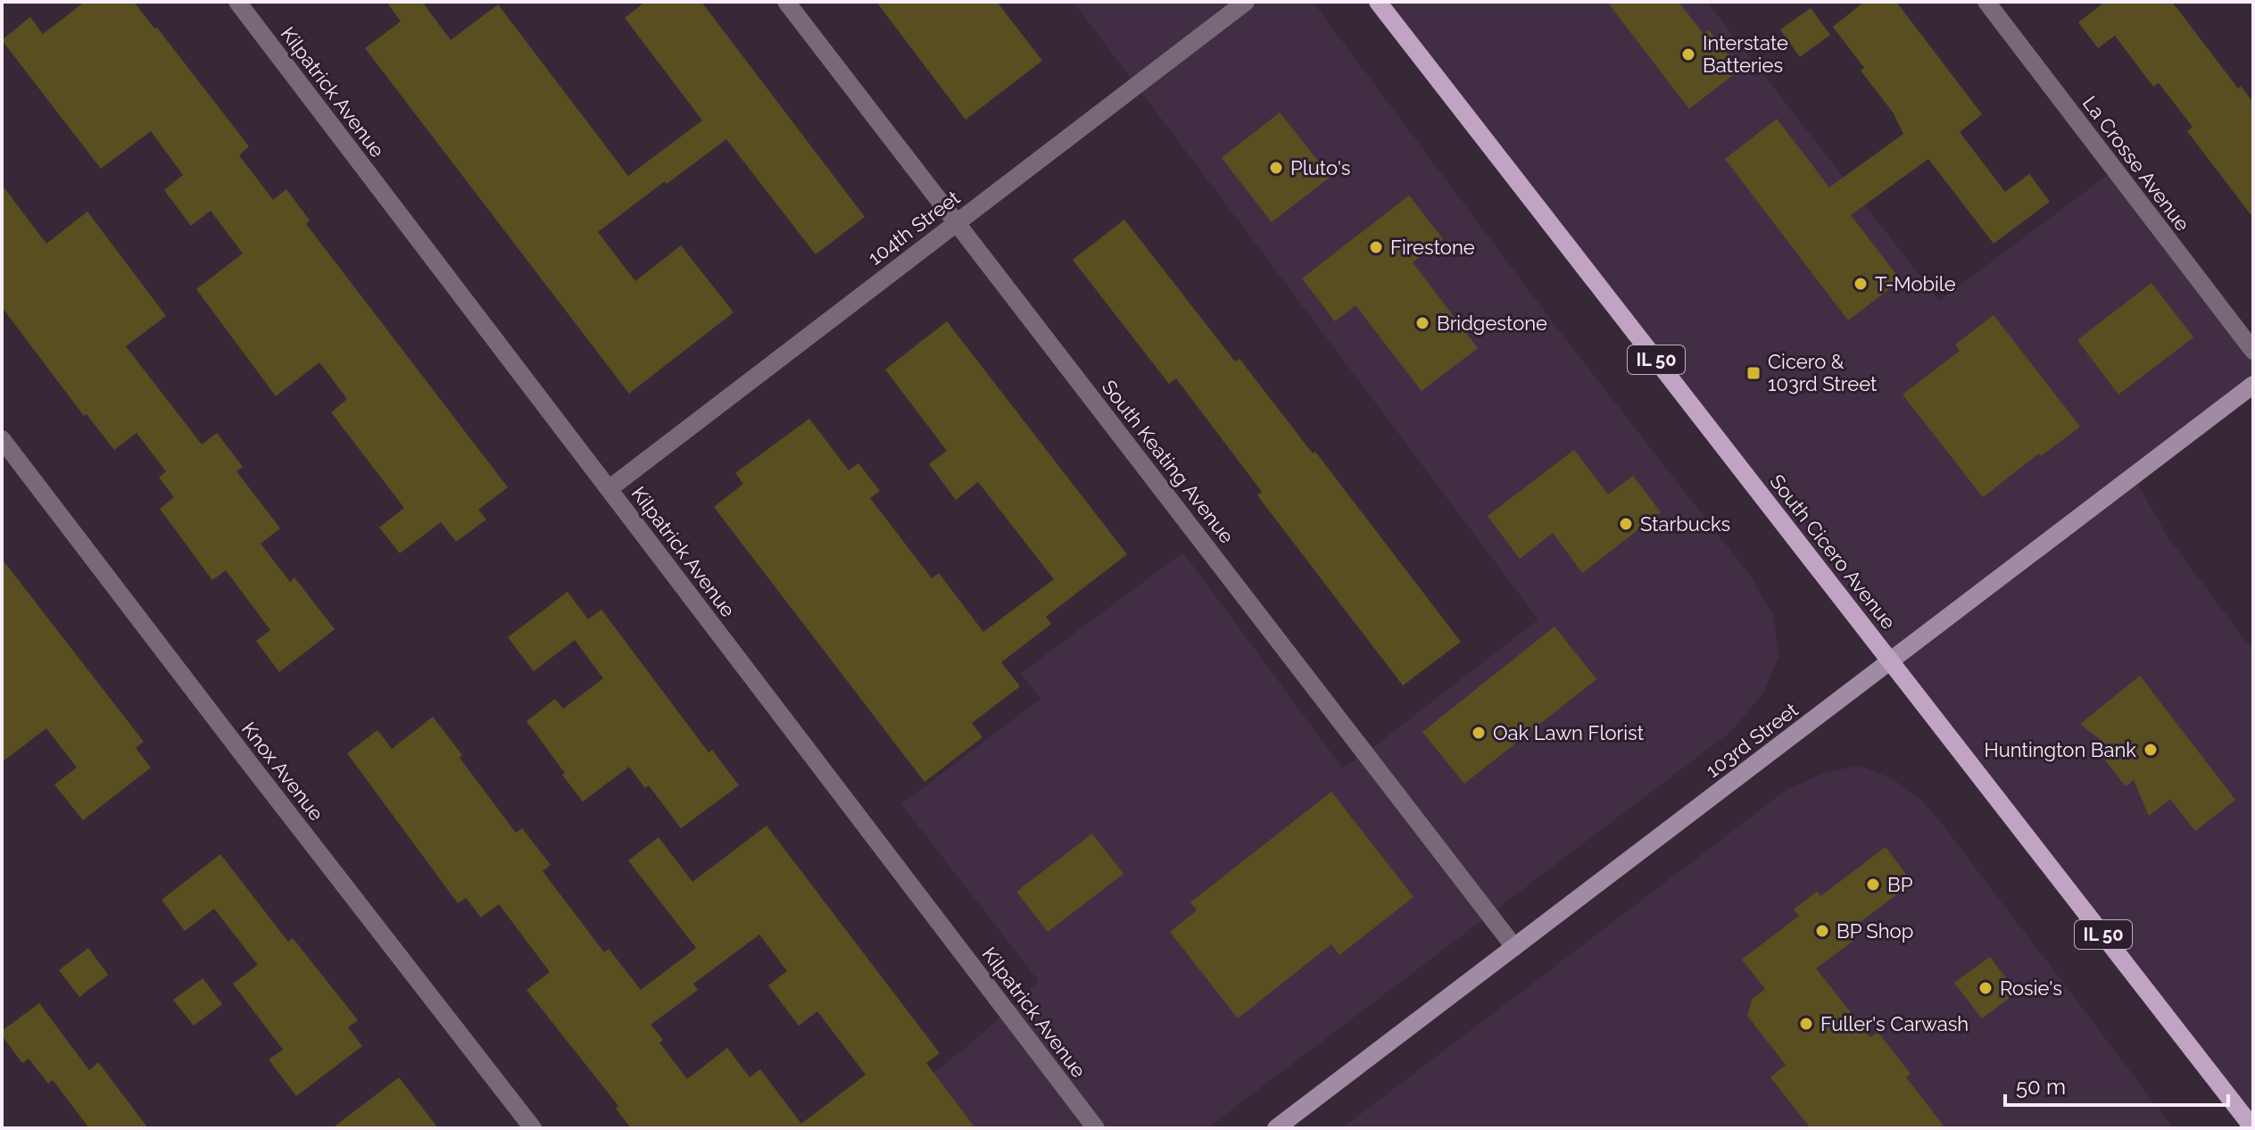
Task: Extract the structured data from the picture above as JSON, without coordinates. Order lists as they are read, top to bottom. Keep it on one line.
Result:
{"streets":{"main road":["IL 50","South Cicero Avenue","103rd Street"],"street":["Kilpatrick Avenue","La Crosse Avenue","104th Street","South Keating Avenue","Knox Avenue"]},"crossings":[["Kilpatrick Avenue","104th Street"],["104th Street","South Keating Avenue"],["South Keating Avenue","103rd Street"],["South Cicero Avenue","103rd Street"]],"places":{"other":["Interstate Batteries","Pluto's","Firestone","T-Mobile","Bridgestone","Starbucks","Oak Lawn Florist","Huntington Bank","BP","BP Shop","Rosie's","Fuller's Carwash"],"transit":["Cicero & 103rd Street"]},"scale_bar":"50 m"}
